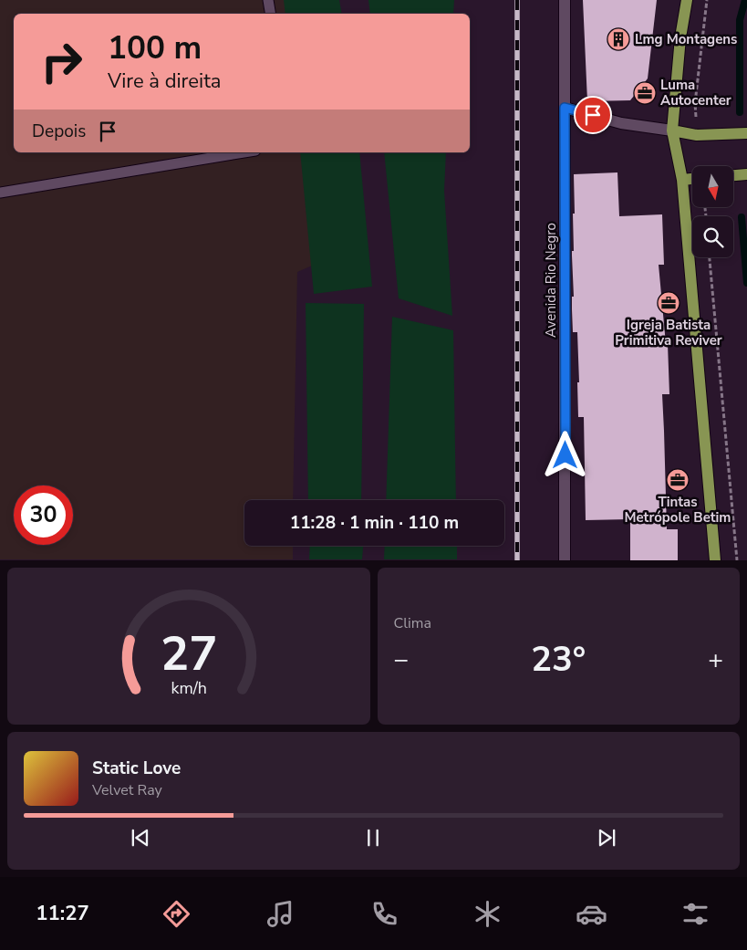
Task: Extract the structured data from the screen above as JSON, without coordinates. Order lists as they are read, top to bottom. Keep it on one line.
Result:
{"streets":{"street":["Avenida Rio Negro"]},"places":{"building":["Lmg Montagens"],"office":["Luma Autocenter","Igreja Batista Primitiva Reviver","Tintas Metrópole Betim"]},"north":"bottom","page":{"turn":["100 m","Vire à direita"],"then":"Depois","limit":"30","trip":"11:28 · 1 min · 110 m","tile":"Clima","heat":["−","23°","+"],"song":["Static Love","Velvet Ray"],"tabs":"11:27","gauge":["27","km/h"]}}
